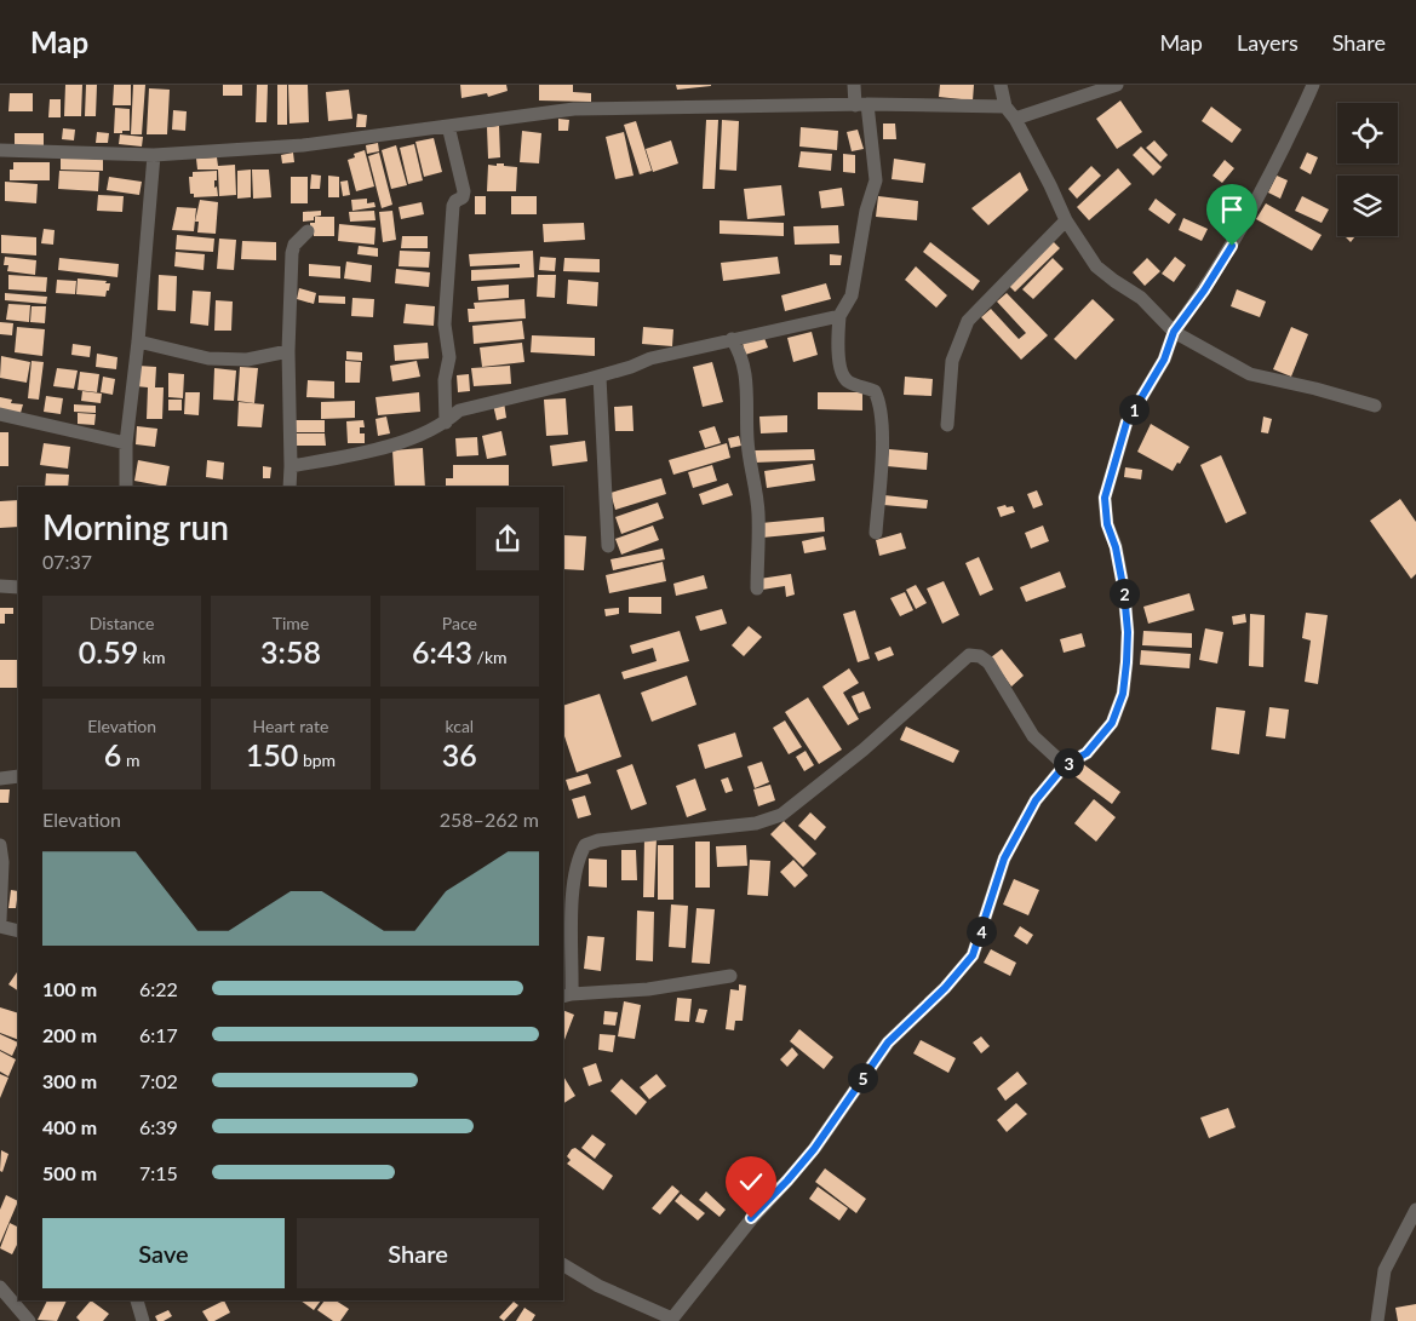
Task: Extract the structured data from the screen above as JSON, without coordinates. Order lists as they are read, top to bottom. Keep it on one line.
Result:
{"page":{"header":"Map","nav":["Map","Layers","Share"],"pins":["1","2","3","4","5"],"heading":["Morning run","07:37"],"stats":[["Distance","0.59 km"],["Time","3:58"],["Pace","6:43 /km"],["Elevation","6 m"],["Heart rate","150 bpm"],["kcal","36"]],"chart":["Elevation","258–262 m"],"list":[{"name":"100 m","note":"6:22"},{"name":"200 m","note":"6:17"},{"name":"300 m","note":"7:02"},{"name":"400 m","note":"6:39"},{"name":"500 m","note":"7:15"}],"buttons":["Save","Share"]}}
